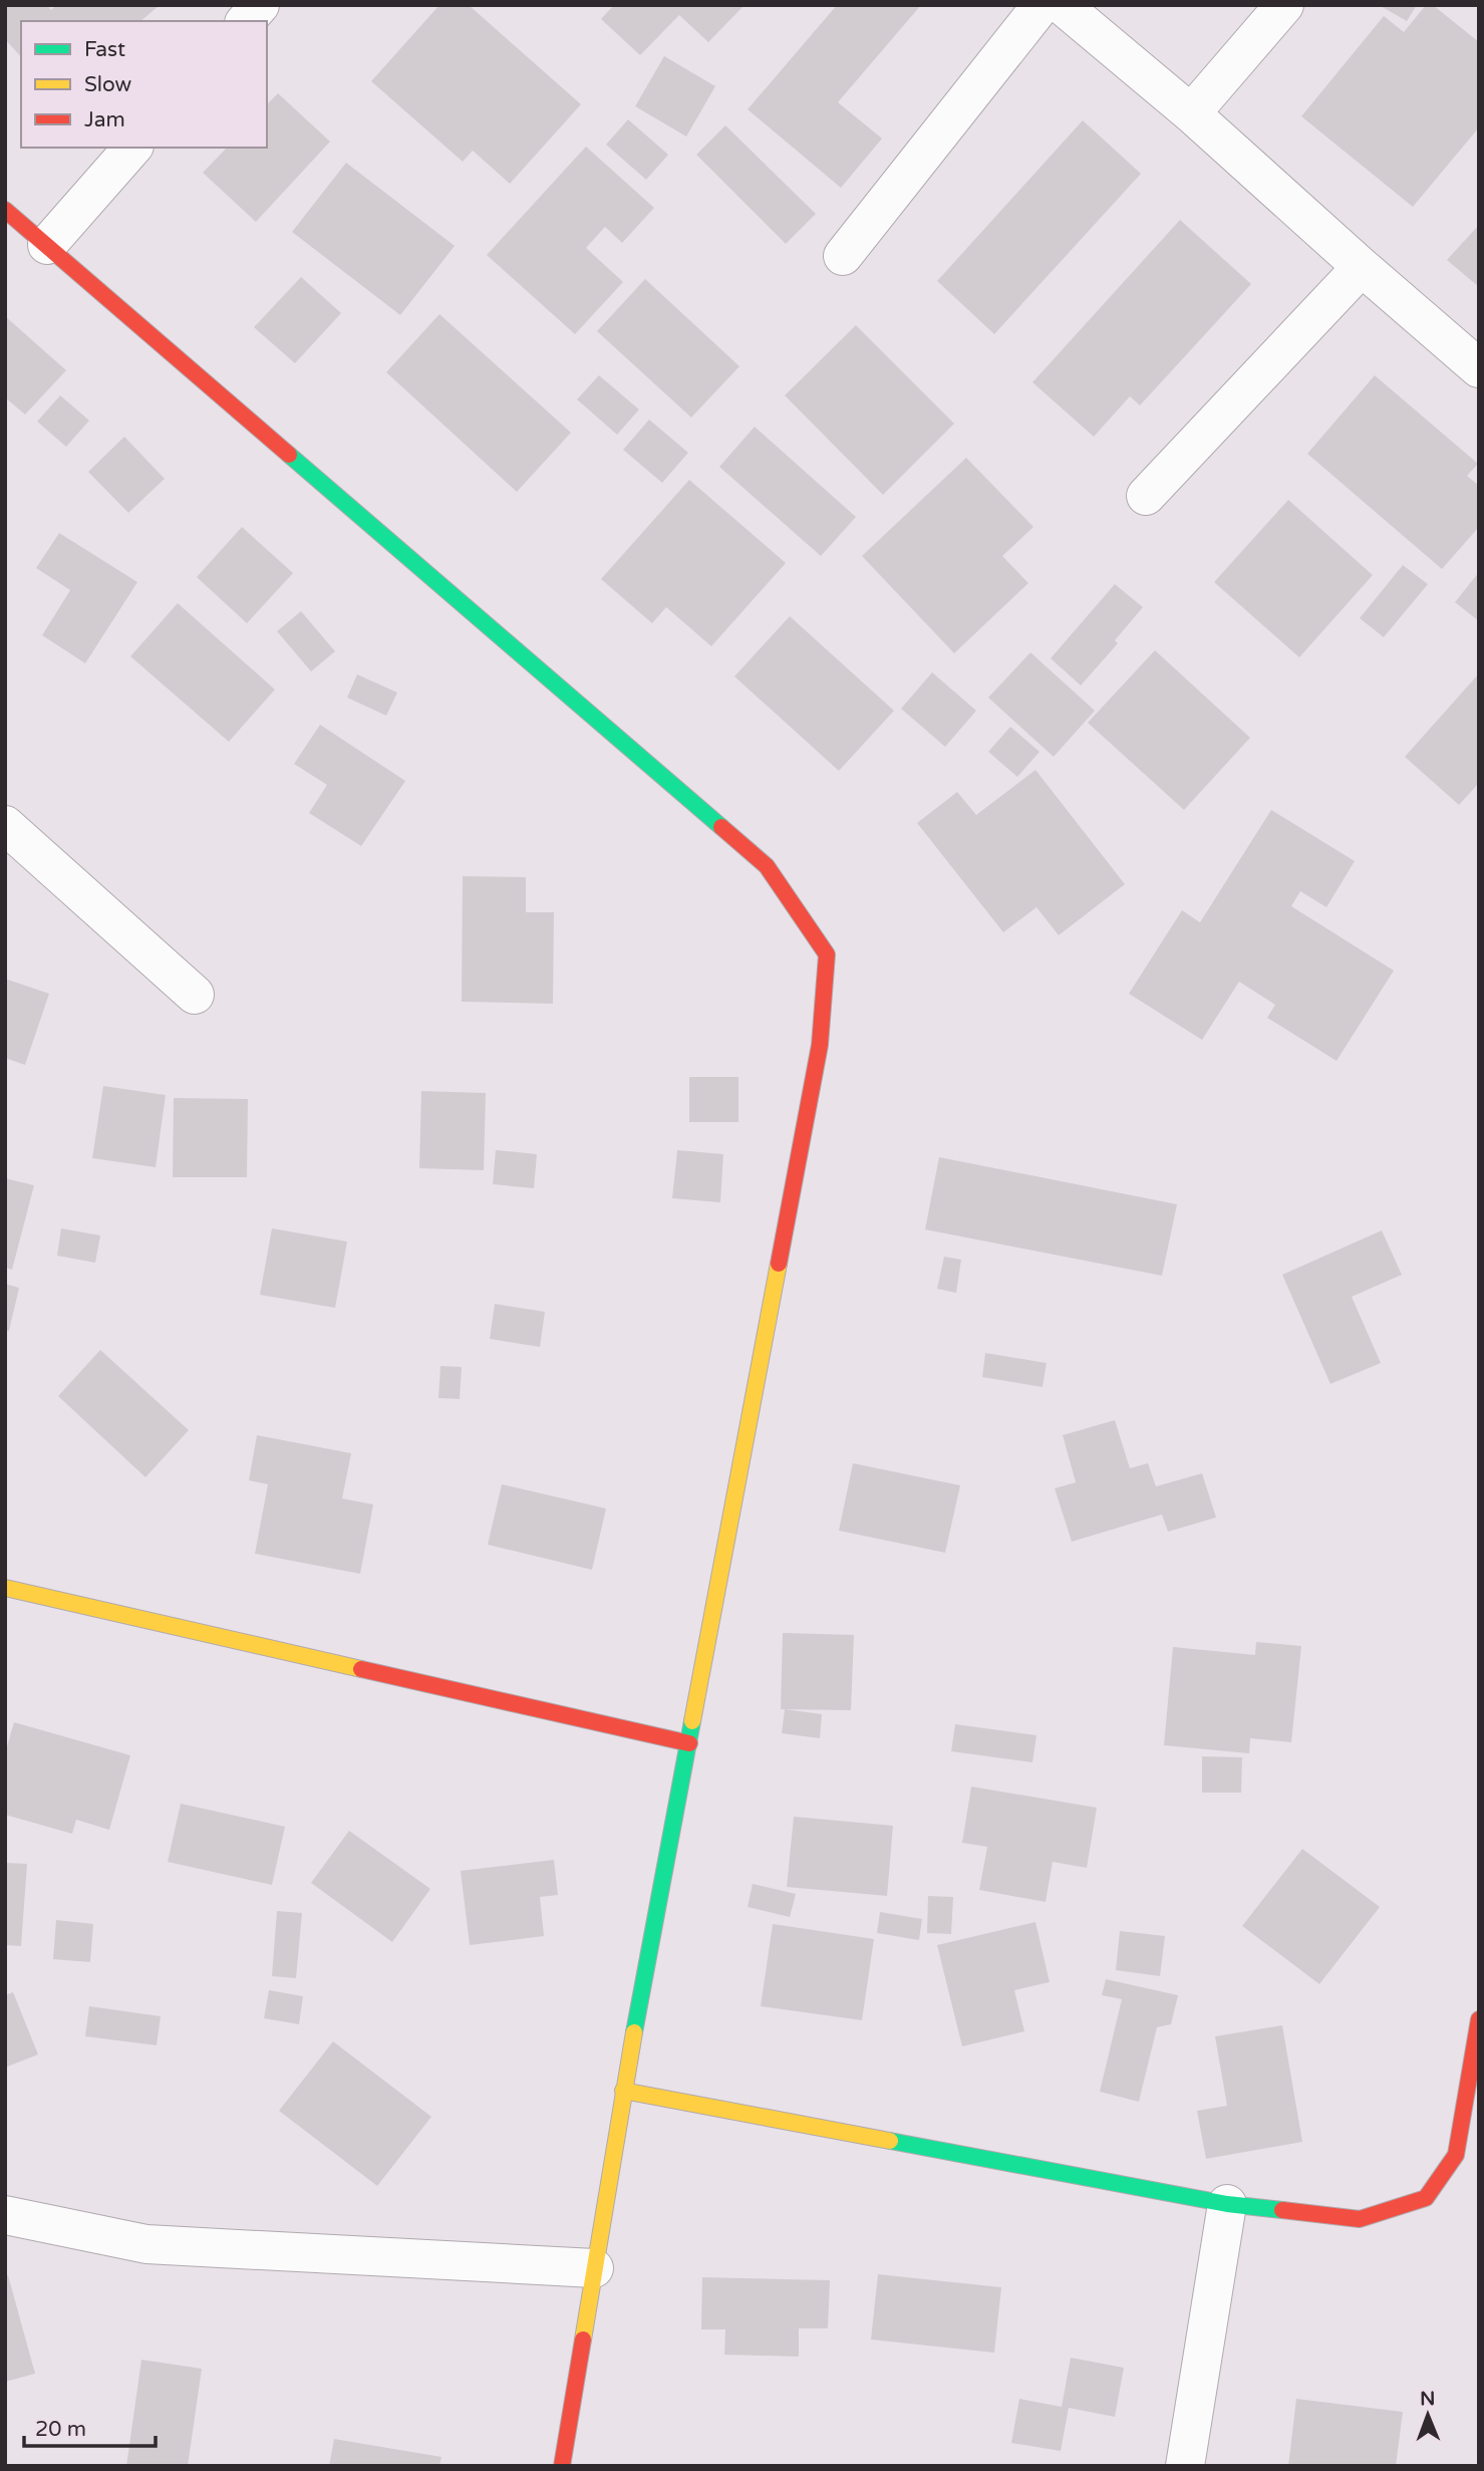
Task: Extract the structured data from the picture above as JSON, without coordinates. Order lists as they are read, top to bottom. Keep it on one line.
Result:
{"legend":["Fast","Slow","Jam"],"scale_bar":"20 m","north":"top"}
